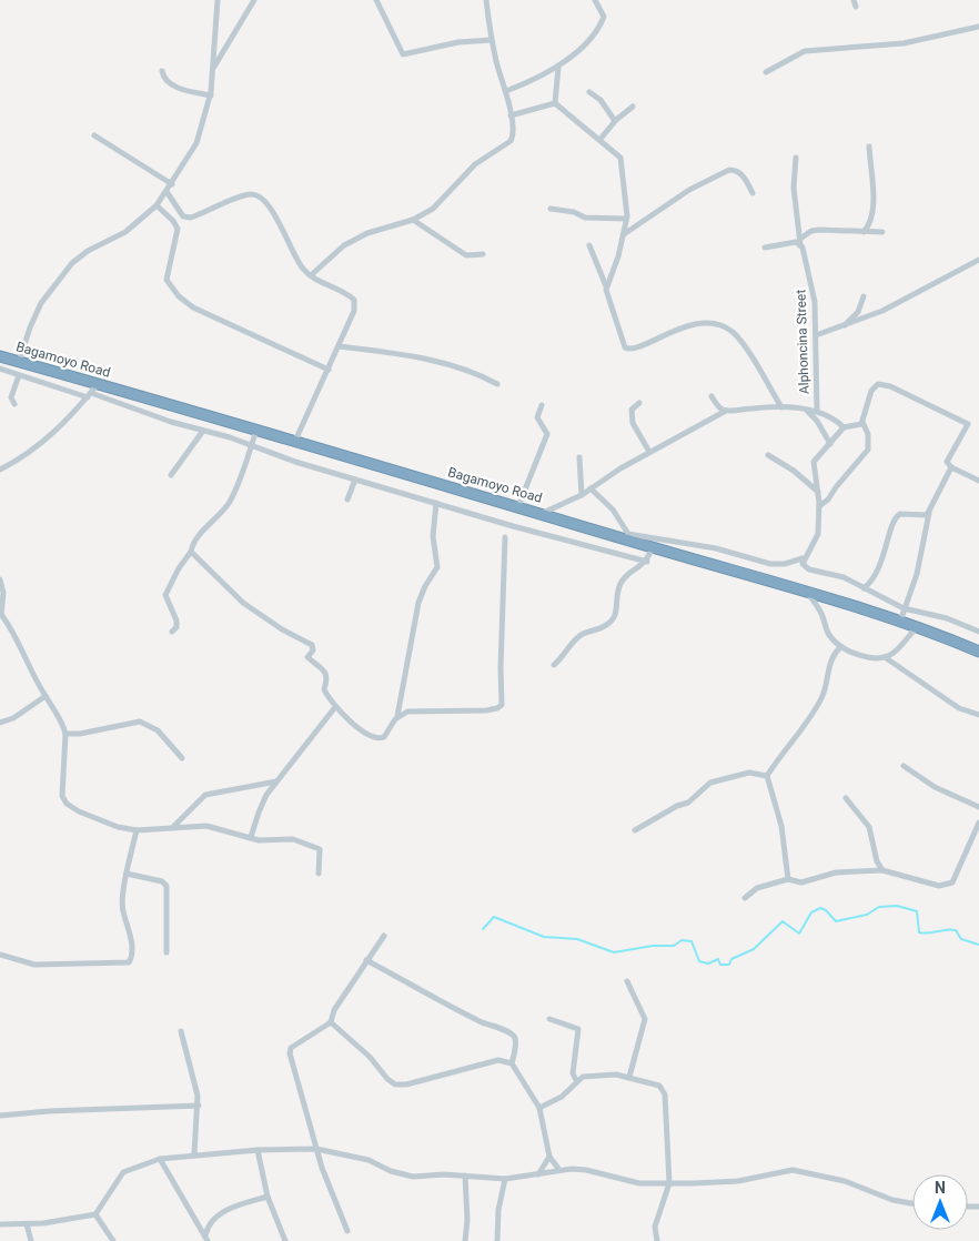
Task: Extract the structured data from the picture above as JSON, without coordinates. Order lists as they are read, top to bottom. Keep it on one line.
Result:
{"streets":{"highway":["Bagamoyo Road"],"street":["Alphoncina Street"]},"north":"top"}
